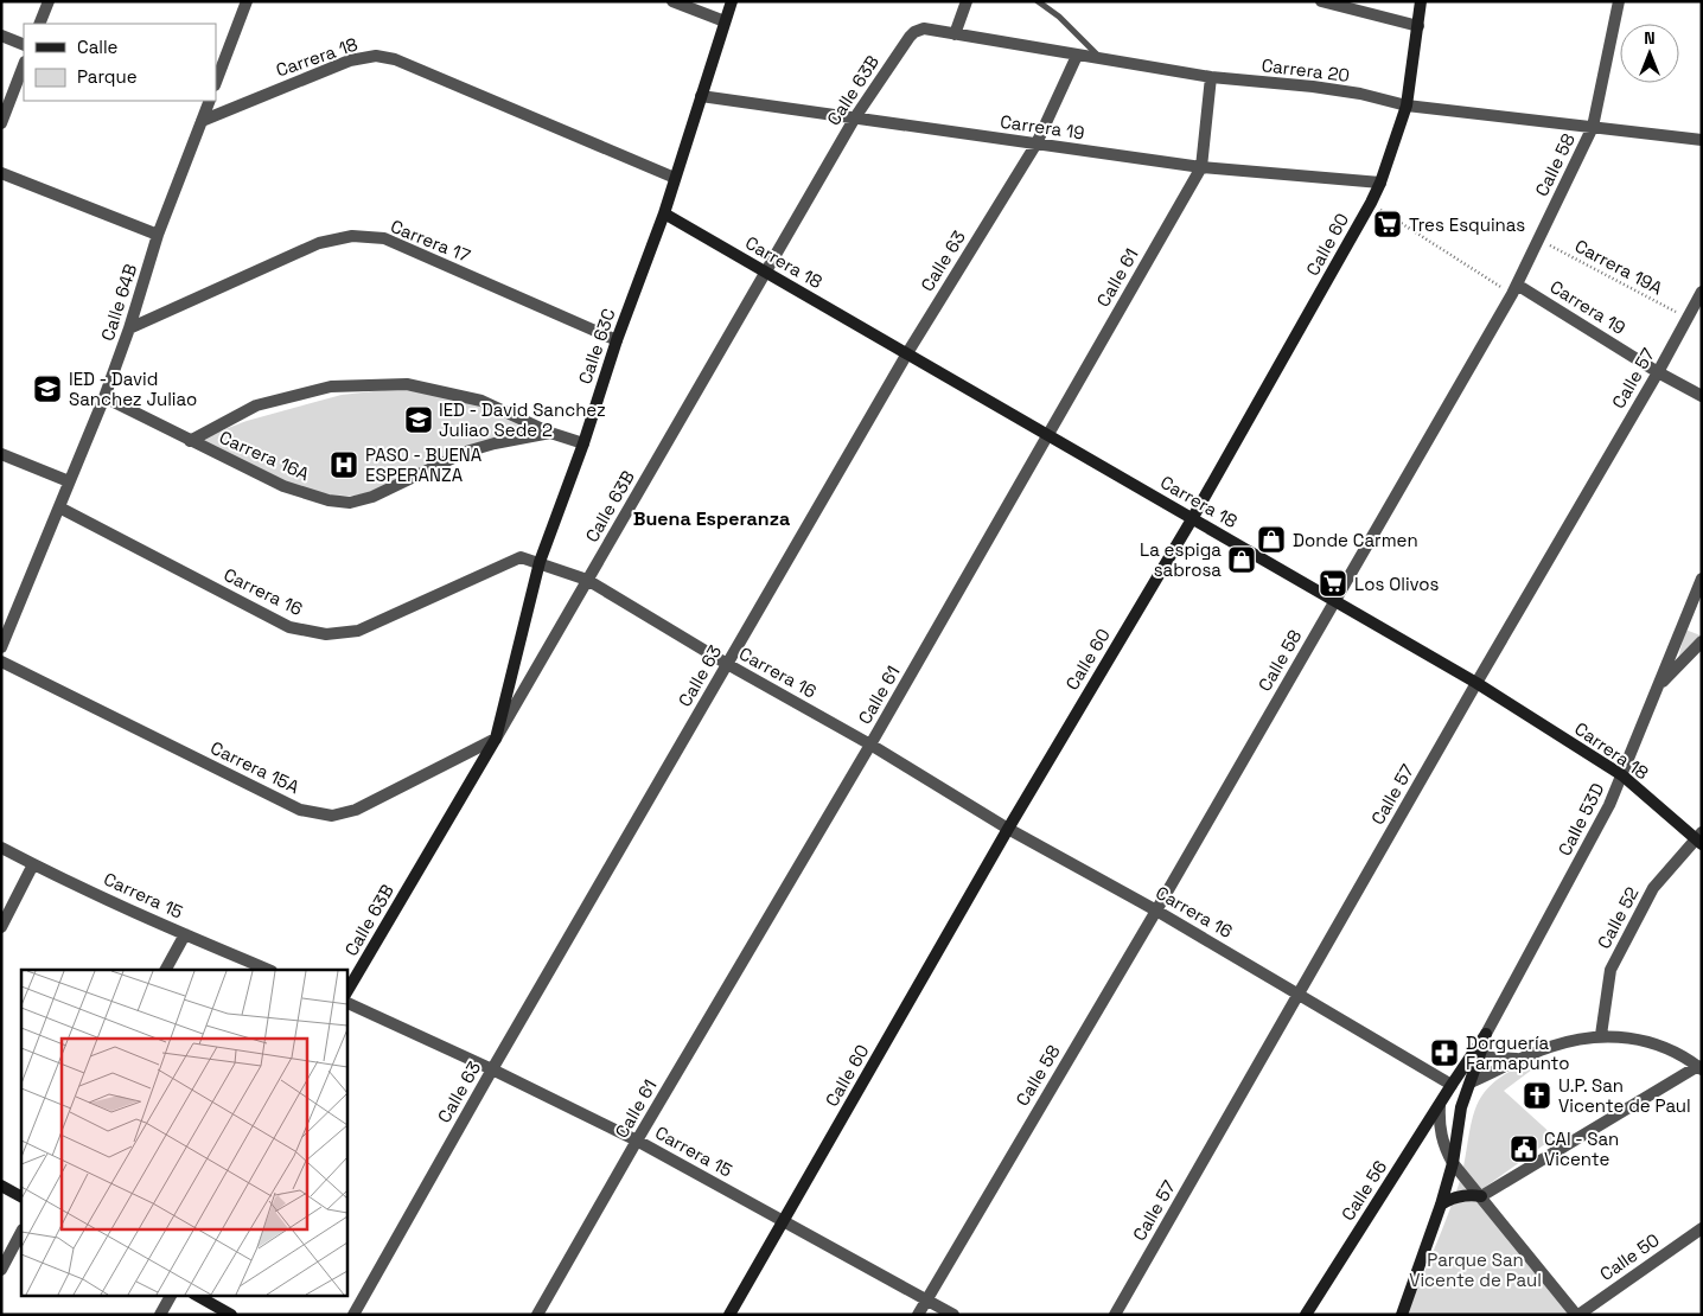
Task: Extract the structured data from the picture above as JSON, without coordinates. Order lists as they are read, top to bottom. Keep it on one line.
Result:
{"streets":{"street":["Carrera 18","Carrera 20","Calle 63B","Carrera 19","Calle 58","Carrera 17","Calle 60","Calle 63","Calle 61","Calle 64B","Calle 63C","Calle 57","Carrera 16A","Carrera 16","Carrera 15A","Calle 53D","Carrera 15","Calle 52","Calle 56","Calle 50"],"path":["Carrera 19A"]},"crossings":[["Carrera 18","Calle 63B"],["Carrera 18","Calle 58"],["Carrera 18","Calle 60"],["Carrera 18","Calle 63"],["Carrera 18","Calle 61"],["Carrera 18","Calle 64B"],["Carrera 18","Calle 63C"],["Carrera 18","Calle 57"],["Carrera 18","Calle 53D"],["Carrera 18","Calle 52"],["Carrera 20","Calle 63B"],["Carrera 20","Calle 58"],["Carrera 20","Calle 60"],["Carrera 20","Calle 63"],["Carrera 20","Calle 61"],["Calle 63B","Carrera 19"],["Calle 63B","Calle 63C"],["Calle 63B","Carrera 16"],["Calle 63B","Carrera 15A"],["Carrera 19","Calle 58"],["Carrera 19","Calle 60"],["Carrera 19","Calle 63"],["Carrera 19","Calle 61"],["Carrera 19","Calle 63C"],["Carrera 19","Calle 57"],["Calle 58","Carrera 19A"],["Calle 58","Carrera 16"],["Calle 58","Carrera 15"],["Carrera 17","Calle 64B"],["Carrera 17","Calle 63C"],["Calle 60","Carrera 16"],["Calle 60","Carrera 15"],["Calle 63","Carrera 16"],["Calle 63","Carrera 15"],["Carrera 19A","Calle 57"],["Calle 61","Carrera 16"],["Calle 61","Carrera 15"],["Calle 64B","Carrera 16A"],["Calle 64B","Carrera 16"],["Calle 63C","Carrera 16A"],["Calle 63C","Carrera 16"],["Calle 63C","Carrera 15A"],["Calle 57","Carrera 16"],["Carrera 16","Calle 53D"],["Carrera 16","Calle 56"],["Calle 53D","Calle 56"]],"districts":["Buena Esperanza"],"parks":["Parque San Vicente de Paul"],"places":{"supermarket":["Tres Esquinas","Los Olivos"],"school or university":["IED - David Sanchez Juliao","IED - David Sanchez Juliao Sede 2"],"hospital":["PASO - BUENA ESPERANZA"],"shop":["Donde Carmen","La espiga sabrosa"],"pharmacy":["Dorguería Farmapunto"],"church":["U.P. San Vicente de Paul"],"public building":["CAI - San Vicente"]},"legend":["Calle","Parque"],"north":"top"}
